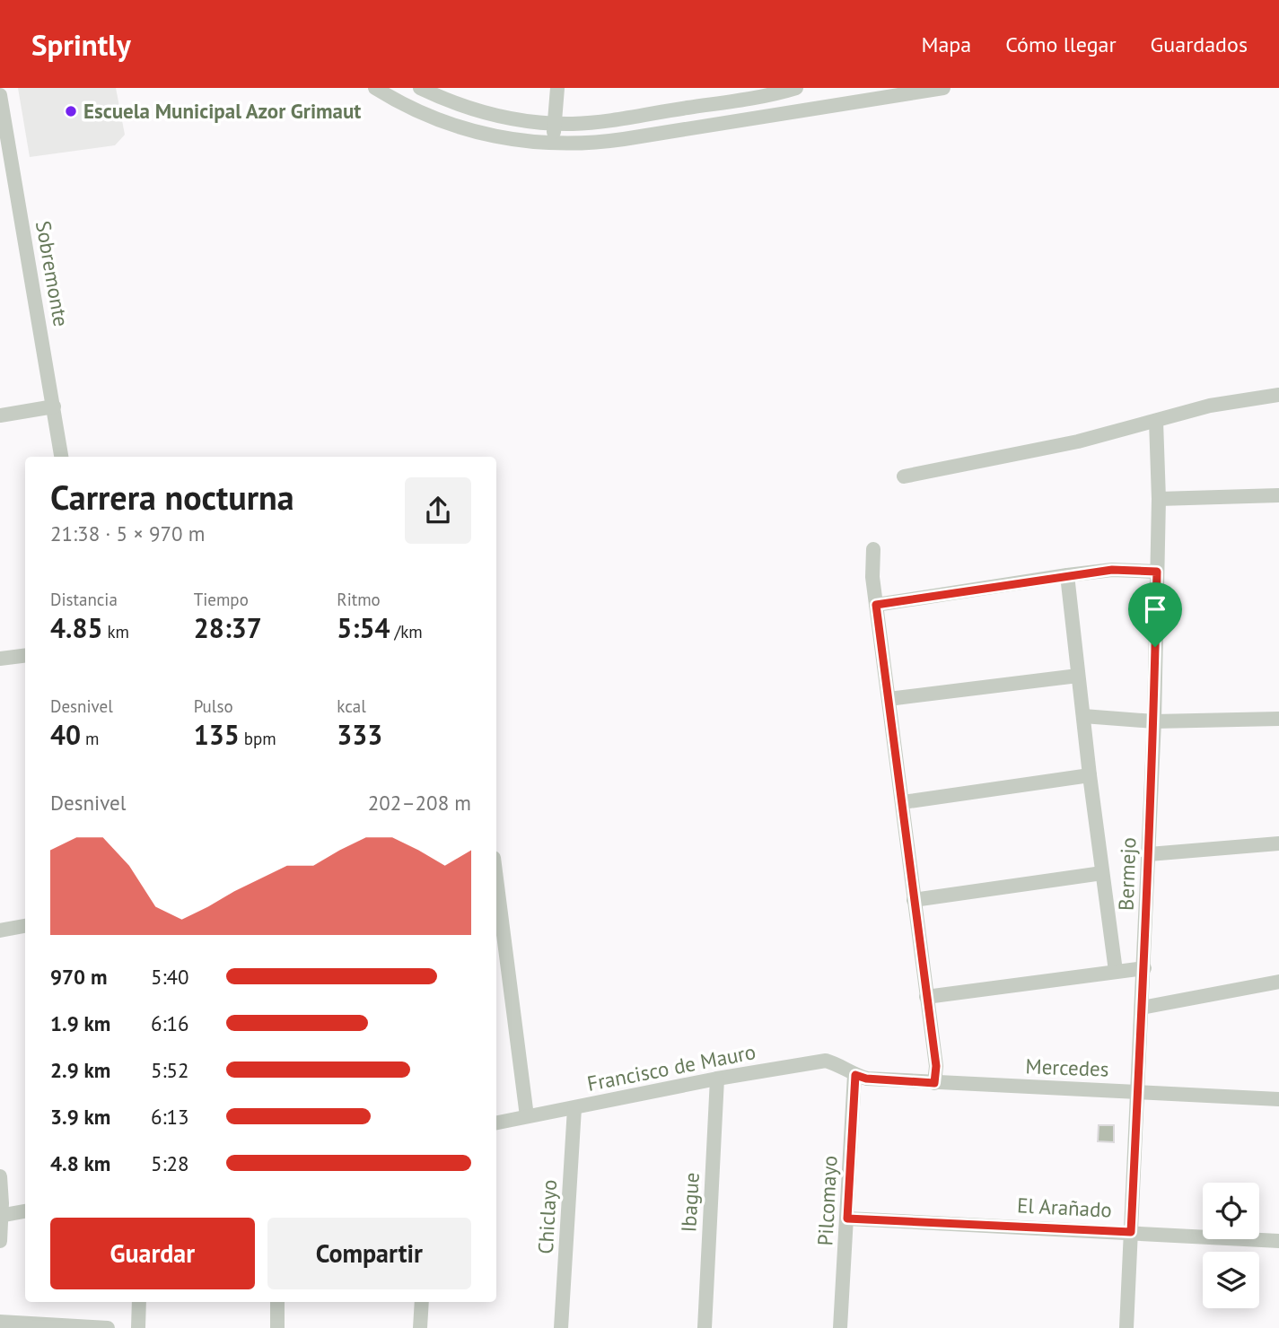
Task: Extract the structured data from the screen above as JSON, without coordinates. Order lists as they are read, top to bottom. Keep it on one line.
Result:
{"streets":{"street":["Sobremonte","Bermejo","Francisco de Mauro","Mercedes","Pilcomayo","Ibague","El Arañado","Chiclayo"]},"crossings":[["Bermejo","Mercedes"],["Bermejo","El Arañado"],["Francisco de Mauro","Mercedes"],["Francisco de Mauro","Pilcomayo"],["Francisco de Mauro","Ibague"],["Francisco de Mauro","Chiclayo"],["Mercedes","Pilcomayo"],["Pilcomayo","El Arañado"]],"places":["Escuela Municipal Azor Grimaut"],"page":{"header":"Sprintly","nav":["Mapa","Cómo llegar","Guardados"],"heading":["Carrera nocturna","21:38 · 5 × 970 m"],"stats":[["Distancia","4.85 km"],["Tiempo","28:37"],["Ritmo","5:54 /km"],["Desnivel","40 m"],["Pulso","135 bpm"],["kcal","333"]],"chart":["Desnivel","202–208 m"],"list":[{"name":"970 m","note":"5:40"},{"name":"1.9 km","note":"6:16"},{"name":"2.9 km","note":"5:52"},{"name":"3.9 km","note":"6:13"},{"name":"4.8 km","note":"5:28"}],"buttons":["Guardar","Compartir"]}}
